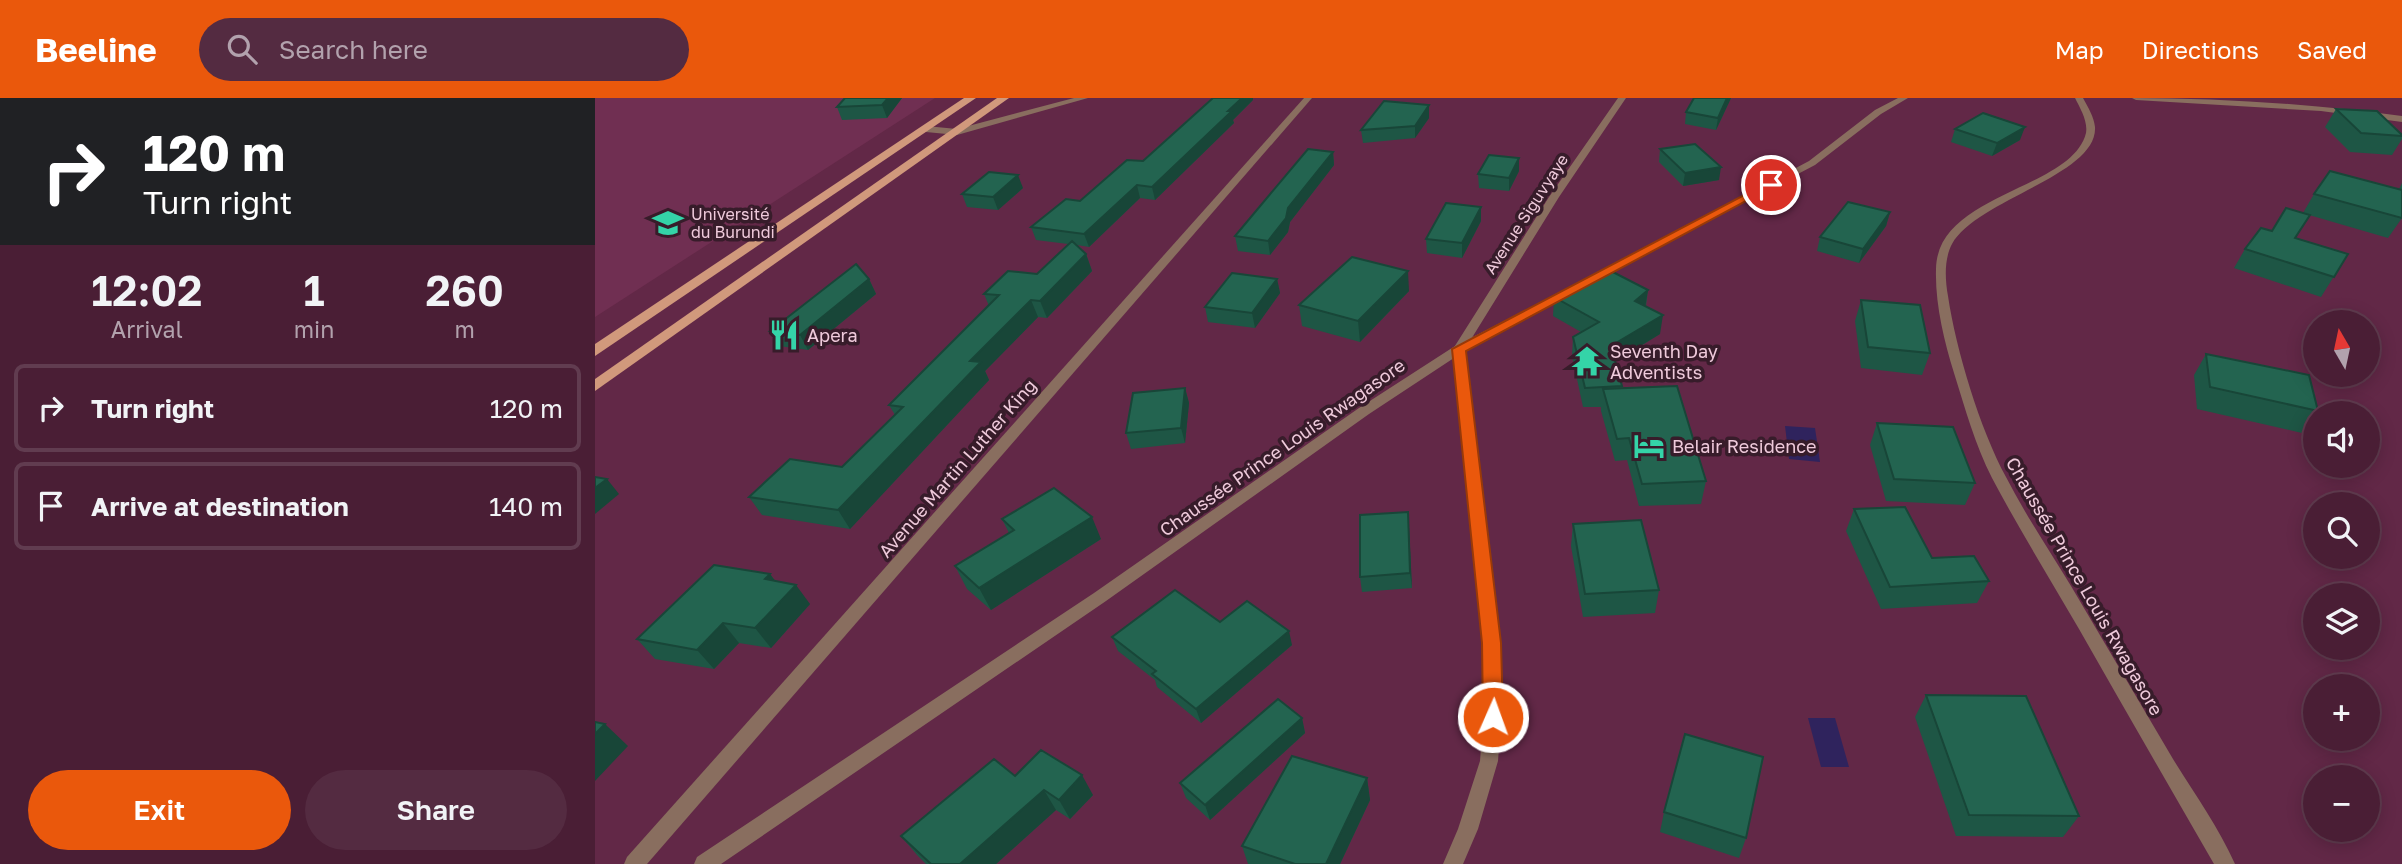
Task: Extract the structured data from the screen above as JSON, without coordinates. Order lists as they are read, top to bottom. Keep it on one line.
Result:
{"streets":{"street":["Avenue Siguvyaye","Chaussée Prince Louis Rwagasore","Avenue Martin Luther King"]},"crossings":[["Avenue Siguvyaye","Chaussée Prince Louis Rwagasore"]],"places":{"school or university":["Université du Burundi"],"restaurant":["Apera"],"temple":["Seventh Day Adventists"],"hotel":["Belair Residence"]},"north":"top","page":{"header":"Beeline","search":"Search here","nav":["Map","Directions","Saved"],"turn":["120 m","Turn right"],"eta":["12:02","Arrival","1","min","260","m"],"map_buttons":["+","−"],"list":[{"name":"Turn right","value":"120 m"},{"name":"Arrive at destination","value":"140 m"}],"buttons":["Exit","Share"]}}
